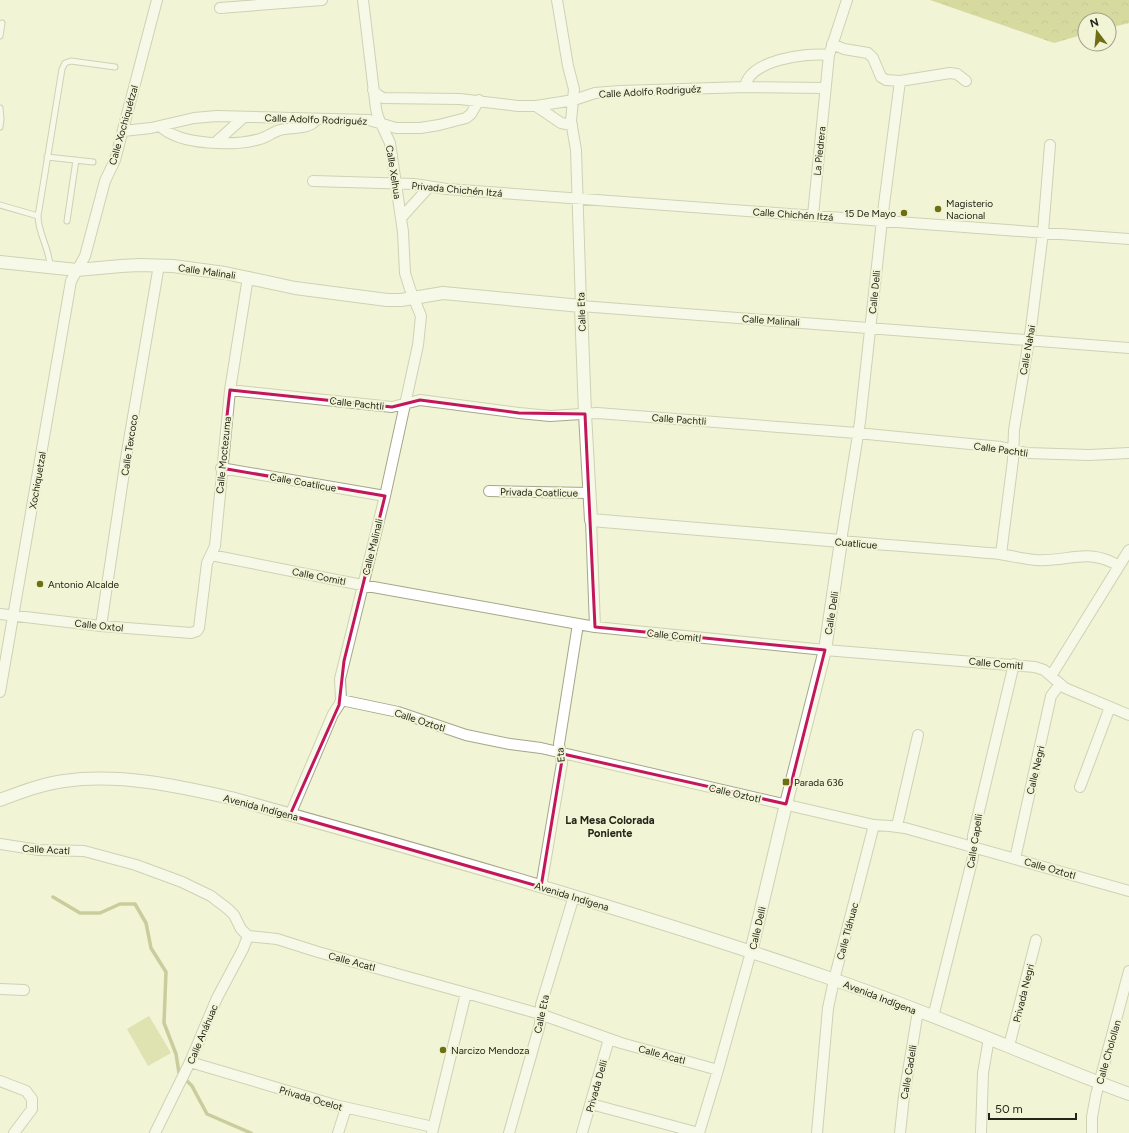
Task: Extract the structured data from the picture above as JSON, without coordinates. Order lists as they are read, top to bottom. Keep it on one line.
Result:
{"streets":{"street":["Calle Adolfo Rodriguéz","Calle Xochiquétzal","La Piedrera","Calle Xelhua","Privada Chichén Itzá","Calle Chichén Itzá","Calle Malinali","Calle Delli","Calle Eta","Calle Nahai","Calle Pachtli","Calle Texcoco","Calle Moctezuma","Xochiquetzal","Calle Coatlicue","Privada Coatlicue","Cuatlicue","Calle Comitl","Calle Oxtol","Calle Oztotl","Eta","Calle Negri","Avenida Indígena","Calle Capelli","Calle Acatl","Calle Tláhuac","Privada Negri","Calle Anáhuac","Calle Cholollan","Calle Cadelli","Privada Delli","Privada Ocelot"]},"crossings":[["Calle Adolfo Rodriguéz","Calle Xochiquétzal"],["Calle Adolfo Rodriguéz","La Piedrera"],["Calle Adolfo Rodriguéz","Calle Xelhua"],["Calle Adolfo Rodriguéz","Calle Eta"],["Calle Xochiquétzal","Calle Malinali"],["Calle Xochiquétzal","Xochiquetzal"],["La Piedrera","Calle Chichén Itzá"],["Calle Xelhua","Privada Chichén Itzá"],["Calle Xelhua","Calle Malinali"],["Privada Chichén Itzá","Calle Chichén Itzá"],["Privada Chichén Itzá","Calle Eta"],["Calle Chichén Itzá","Calle Delli"],["Calle Chichén Itzá","Calle Eta"],["Calle Chichén Itzá","Calle Nahai"],["Calle Malinali","Calle Delli"],["Calle Malinali","Calle Eta"],["Calle Malinali","Calle Nahai"],["Calle Malinali","Calle Pachtli"],["Calle Malinali","Calle Texcoco"],["Calle Malinali","Calle Moctezuma"],["Calle Malinali","Xochiquetzal"],["Calle Malinali","Calle Coatlicue"],["Calle Malinali","Calle Comitl"],["Calle Malinali","Calle Oztotl"],["Calle Delli","Calle Pachtli"],["Calle Delli","Cuatlicue"],["Calle Delli","Calle Comitl"],["Calle Delli","Calle Oztotl"],["Calle Delli","Avenida Indígena"],["Calle Delli","Calle Acatl"],["Calle Eta","Calle Pachtli"],["Calle Eta","Privada Coatlicue"],["Calle Eta","Cuatlicue"],["Calle Eta","Calle Comitl"],["Calle Eta","Avenida Indígena"],["Calle Eta","Calle Acatl"],["Calle Nahai","Calle Pachtli"],["Calle Nahai","Cuatlicue"],["Calle Pachtli","Calle Moctezuma"],["Calle Texcoco","Calle Oxtol"],["Calle Moctezuma","Calle Coatlicue"],["Calle Moctezuma","Calle Comitl"],["Calle Moctezuma","Calle Oxtol"],["Xochiquetzal","Calle Oxtol"],["Calle Comitl","Eta"],["Calle Comitl","Calle Negri"],["Calle Comitl","Calle Capelli"],["Calle Oztotl","Eta"],["Calle Oztotl","Calle Negri"],["Calle Oztotl","Calle Capelli"],["Calle Oztotl","Calle Tláhuac"],["Eta","Avenida Indígena"],["Avenida Indígena","Calle Capelli"],["Avenida Indígena","Calle Tláhuac"],["Avenida Indígena","Privada Negri"],["Avenida Indígena","Calle Cholollan"],["Avenida Indígena","Calle Cadelli"],["Calle Acatl","Calle Anáhuac"],["Calle Acatl","Privada Delli"],["Calle Acatl","Privada Ocelot"],["Calle Anáhuac","Privada Ocelot"]],"districts":["La Mesa Colorada Poniente"],"places":{"other":["Magisterio Nacional","15 De Mayo","Antonio Alcalde","Narcizo Mendoza"],"transit":["Parada 636"]},"scale_bar":"50 m","north":"top"}
